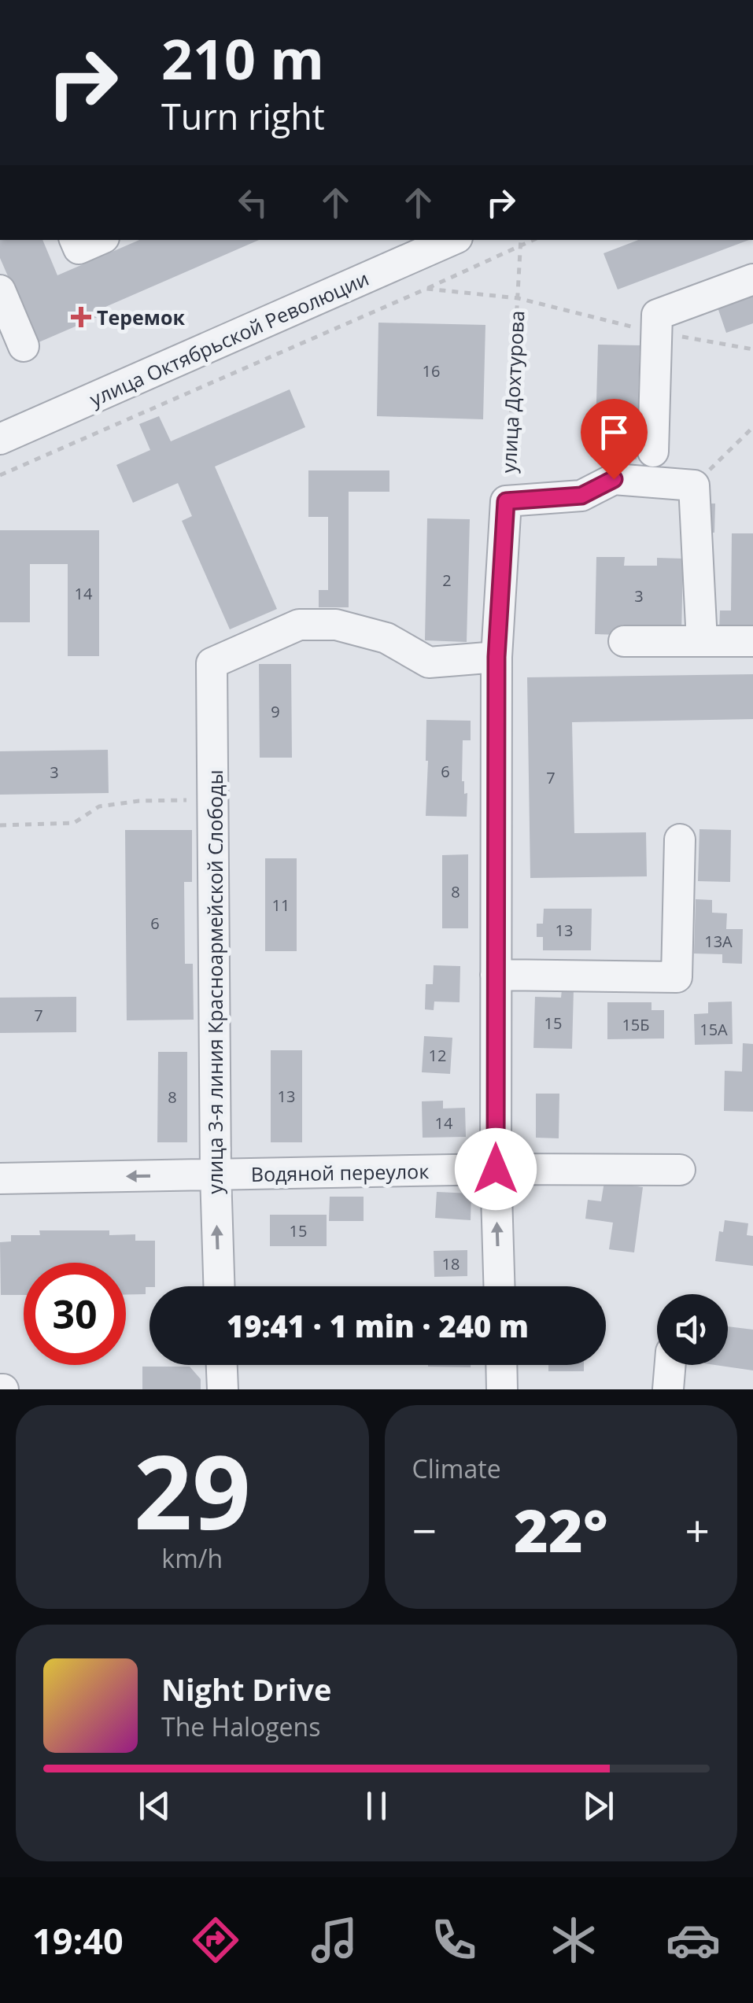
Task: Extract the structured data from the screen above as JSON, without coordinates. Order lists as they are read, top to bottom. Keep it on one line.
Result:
{"streets":{"street":["улица Октябрьской Революции","улица Дохтурова","улица 3-я линия Красноармейской Слободы","Водяной переулок"]},"crossings":[["улица Дохтурова","улица 3-я линия Красноармейской Слободы"],["улица Дохтурова","Водяной переулок"],["улица 3-я линия Красноармейской Слободы","Водяной переулок"]],"places":{"health":["Теремок"]},"house_numbers":["16","2","14","3","9","6","3","7","8","11","6","13","13А","7","15","15Б","15А","12","13","8","14","15","18"],"page":{"turn":["210 m","Turn right"],"limit":"30","trip":"19:41 · 1 min · 240 m","tile":[["29","km/h"],"Climate"],"heat":["−","22°","+"],"song":["Night Drive","The Halogens"],"tabs":"19:40"}}
